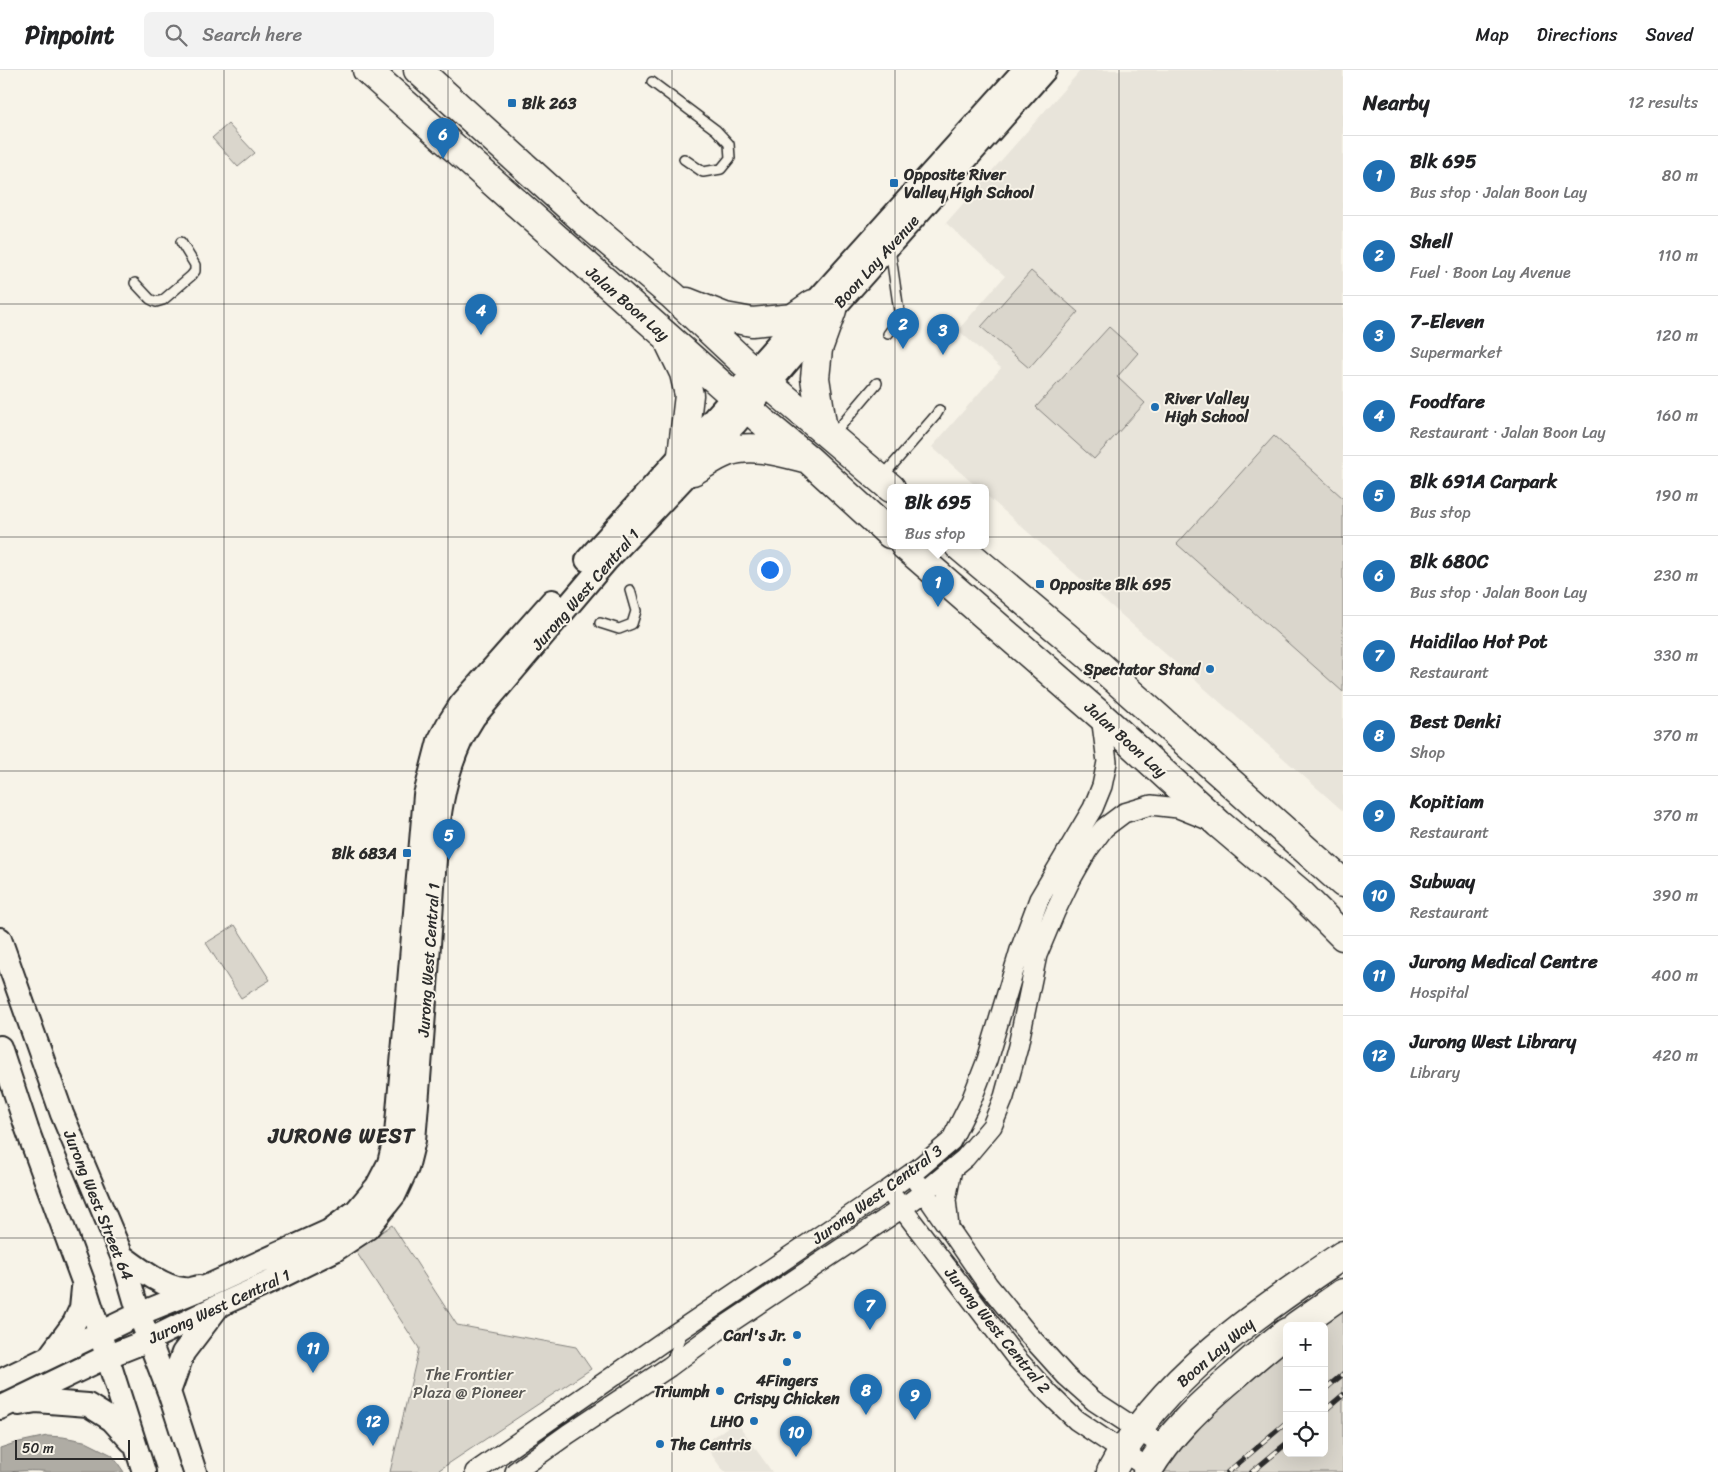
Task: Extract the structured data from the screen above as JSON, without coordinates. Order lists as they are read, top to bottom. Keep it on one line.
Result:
{"streets":{"main road":["Jalan Boon Lay","Boon Lay Way"],"street":["Boon Lay Avenue","Jurong West Central 1","Jurong West Central 3","Jurong West Street 64","Jurong West Central 2"]},"crossings":[["Boon Lay Avenue","Jalan Boon Lay"],["Boon Lay Avenue","Jurong West Central 1"],["Jalan Boon Lay","Jurong West Central 1"],["Jalan Boon Lay","Jurong West Central 3"],["Jurong West Central 1","Jurong West Street 64"],["Jurong West Central 3","Jurong West Central 2"],["Jurong West Central 2","Boon Lay Way"]],"districts":["JURONG WEST"],"parks":["The Frontier Plaza @ Pioneer"],"places":{"transit":["Blk 263","Opposite River Valley High School","Opposite Blk 695","Blk 683A"],"other":["River Valley High School","Spectator Stand","Carl's Jr.","4Fingers Crispy Chicken","Triumph","LiHO","The Centris"]},"scale_bar":"50 m","page":{"header":"Pinpoint","search":"Search here","nav":["Map","Directions","Saved"],"heading":["Nearby","12 results"],"pins":["6","4","2","3","1","5","7","11","8","9","12","10"],"list":[{"mark":"1","name":"Blk 695","note":"Bus stop · Jalan Boon Lay","value":"80 m"},{"mark":"2","name":"Shell","note":"Fuel · Boon Lay Avenue","value":"110 m"},{"mark":"3","name":"7-Eleven","note":"Supermarket","value":"120 m"},{"mark":"4","name":"Foodfare","note":"Restaurant · Jalan Boon Lay","value":"160 m"},{"mark":"5","name":"Blk 691A Carpark","note":"Bus stop","value":"190 m"},{"mark":"6","name":"Blk 680C","note":"Bus stop · Jalan Boon Lay","value":"230 m"},{"mark":"7","name":"Haidilao Hot Pot","note":"Restaurant","value":"330 m"},{"mark":"8","name":"Best Denki","note":"Shop","value":"370 m"},{"mark":"9","name":"Kopitiam","note":"Restaurant","value":"370 m"},{"mark":"10","name":"Subway","note":"Restaurant","value":"390 m"},{"mark":"11","name":"Jurong Medical Centre","note":"Hospital","value":"400 m"},{"mark":"12","name":"Jurong West Library","note":"Library","value":"420 m"}],"popup":["Blk 695","Bus stop"],"map_buttons":["+","−"],"scale":"50 m"}}
